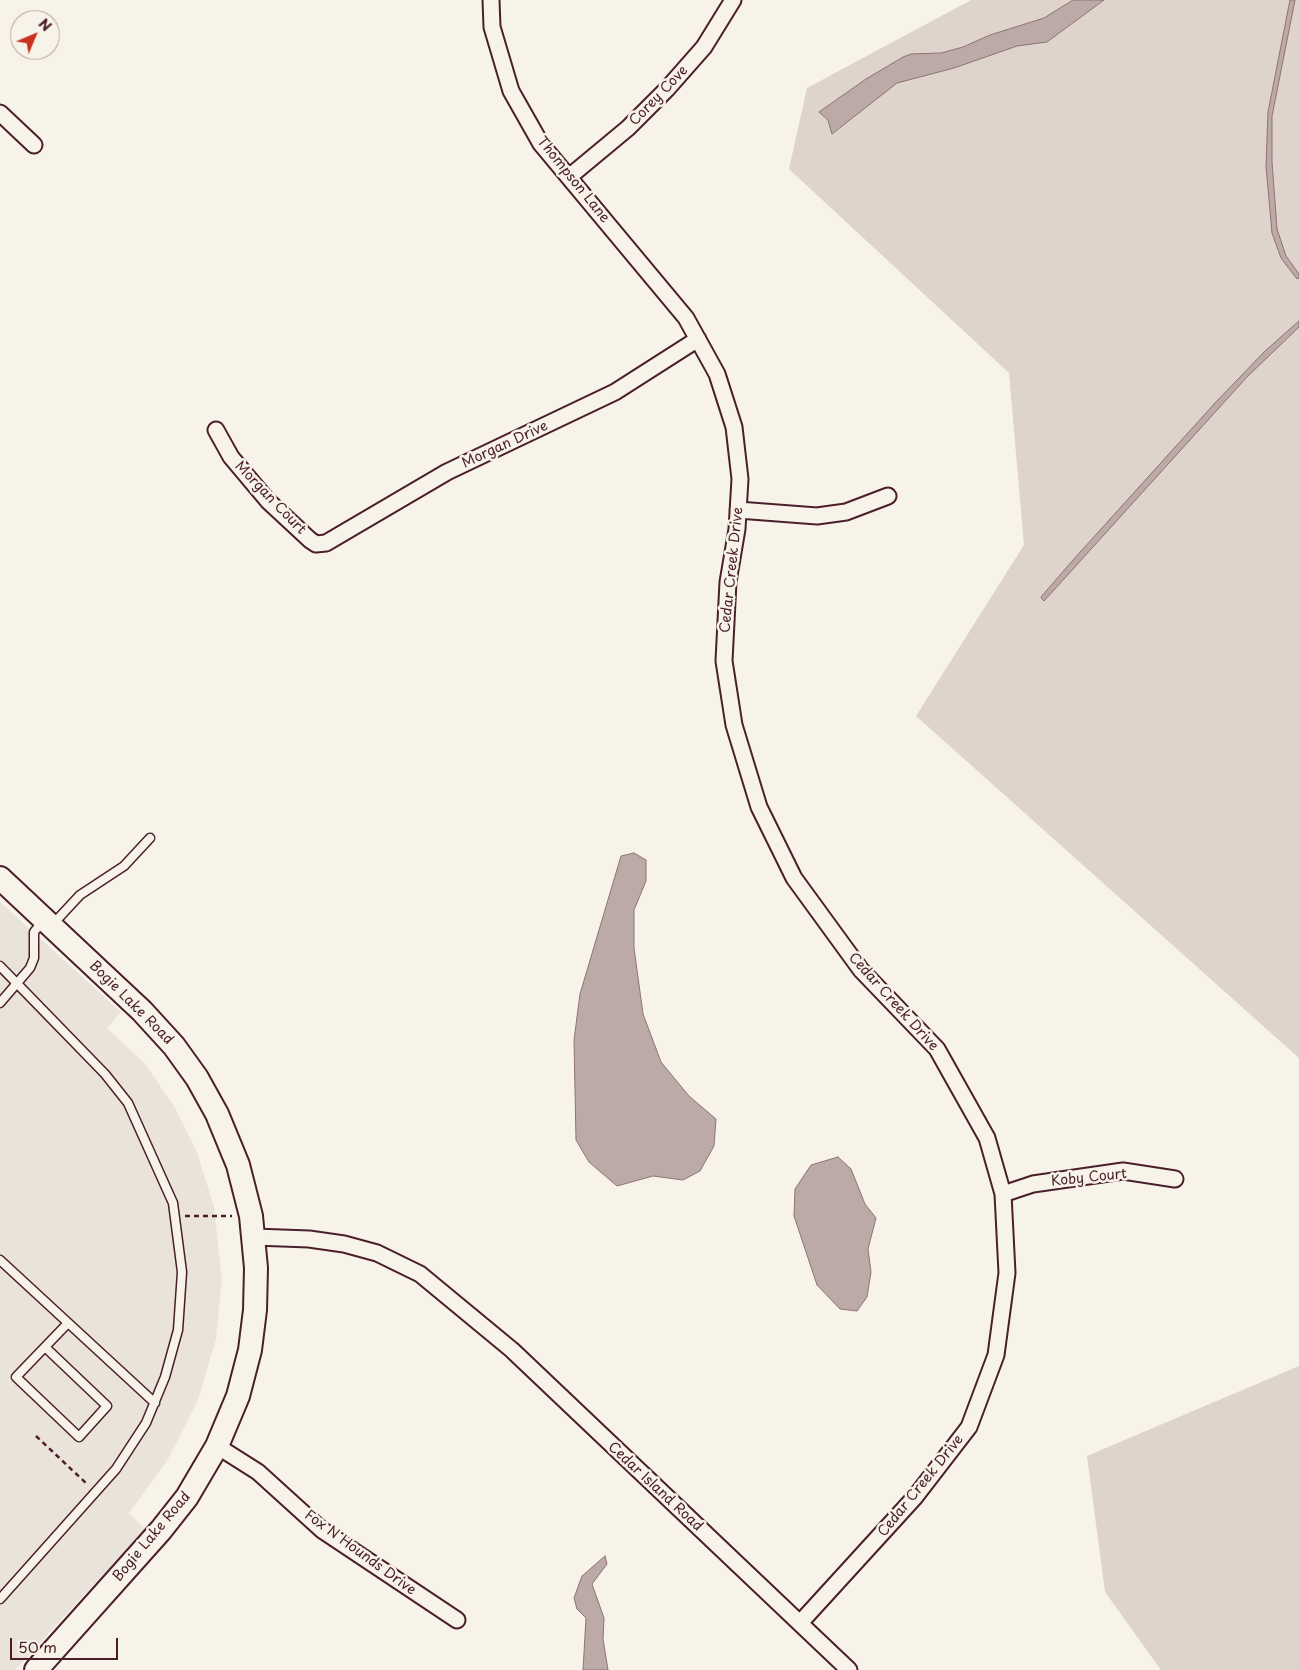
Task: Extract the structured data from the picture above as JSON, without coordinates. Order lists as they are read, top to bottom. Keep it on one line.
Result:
{"streets":{"main road":["Bogie Lake Road"],"street":["Corey Cove","Thompson Lane","Morgan Drive","Morgan Court","Cedar Creek Drive","Koby Court","Cedar Island Road","Fox N Hounds Drive"]},"crossings":[["Corey Cove","Thompson Lane"],["Thompson Lane","Morgan Drive"],["Thompson Lane","Cedar Creek Drive"],["Morgan Drive","Morgan Court"],["Morgan Drive","Cedar Creek Drive"],["Cedar Creek Drive","Koby Court"],["Cedar Creek Drive","Cedar Island Road"],["Bogie Lake Road","Cedar Island Road"],["Bogie Lake Road","Fox N Hounds Drive"]],"scale_bar":"50 m","north":"top right"}
